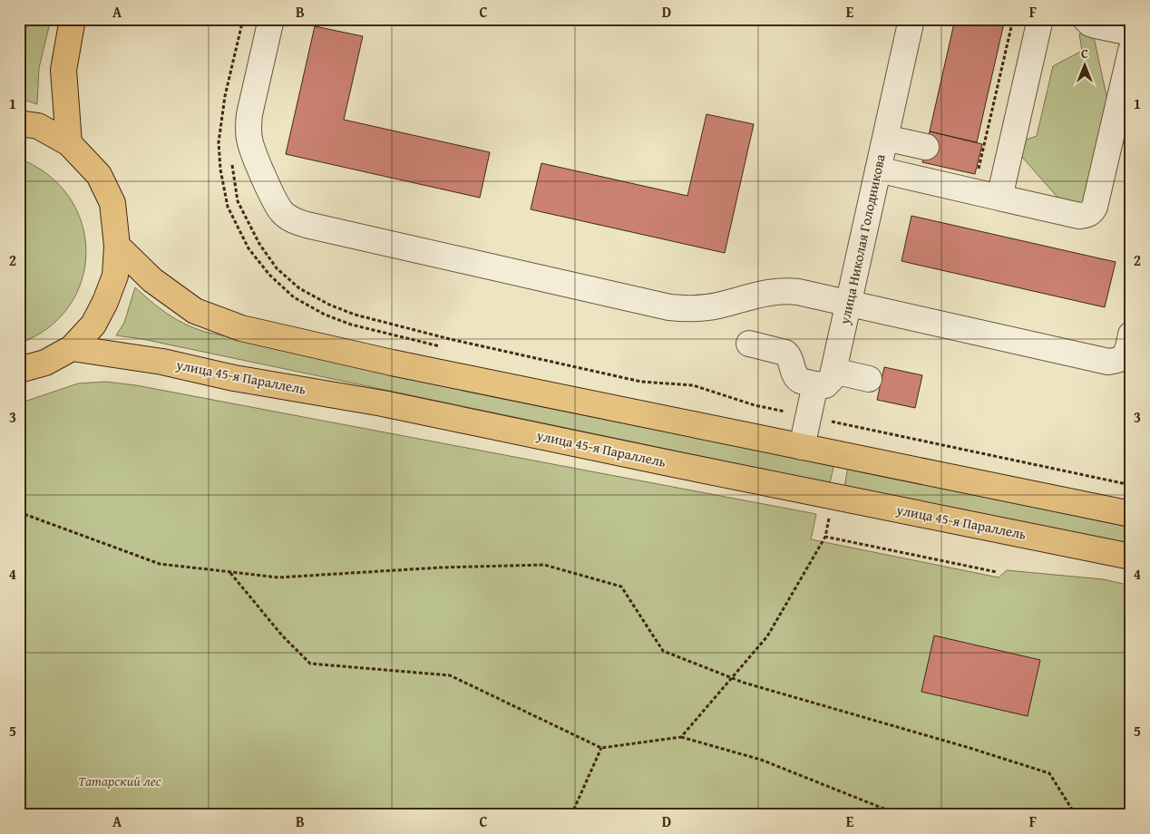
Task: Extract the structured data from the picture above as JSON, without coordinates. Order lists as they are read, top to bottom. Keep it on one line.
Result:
{"streets":{"main road":["улица 45-я Параллель"],"street":["улица Николая Голодникова"]},"parks":["Татарский лес"],"north":"top","grid":{"columns":["A","B","C","D","E","F"],"rows":["1","2","3","4","5"]}}
